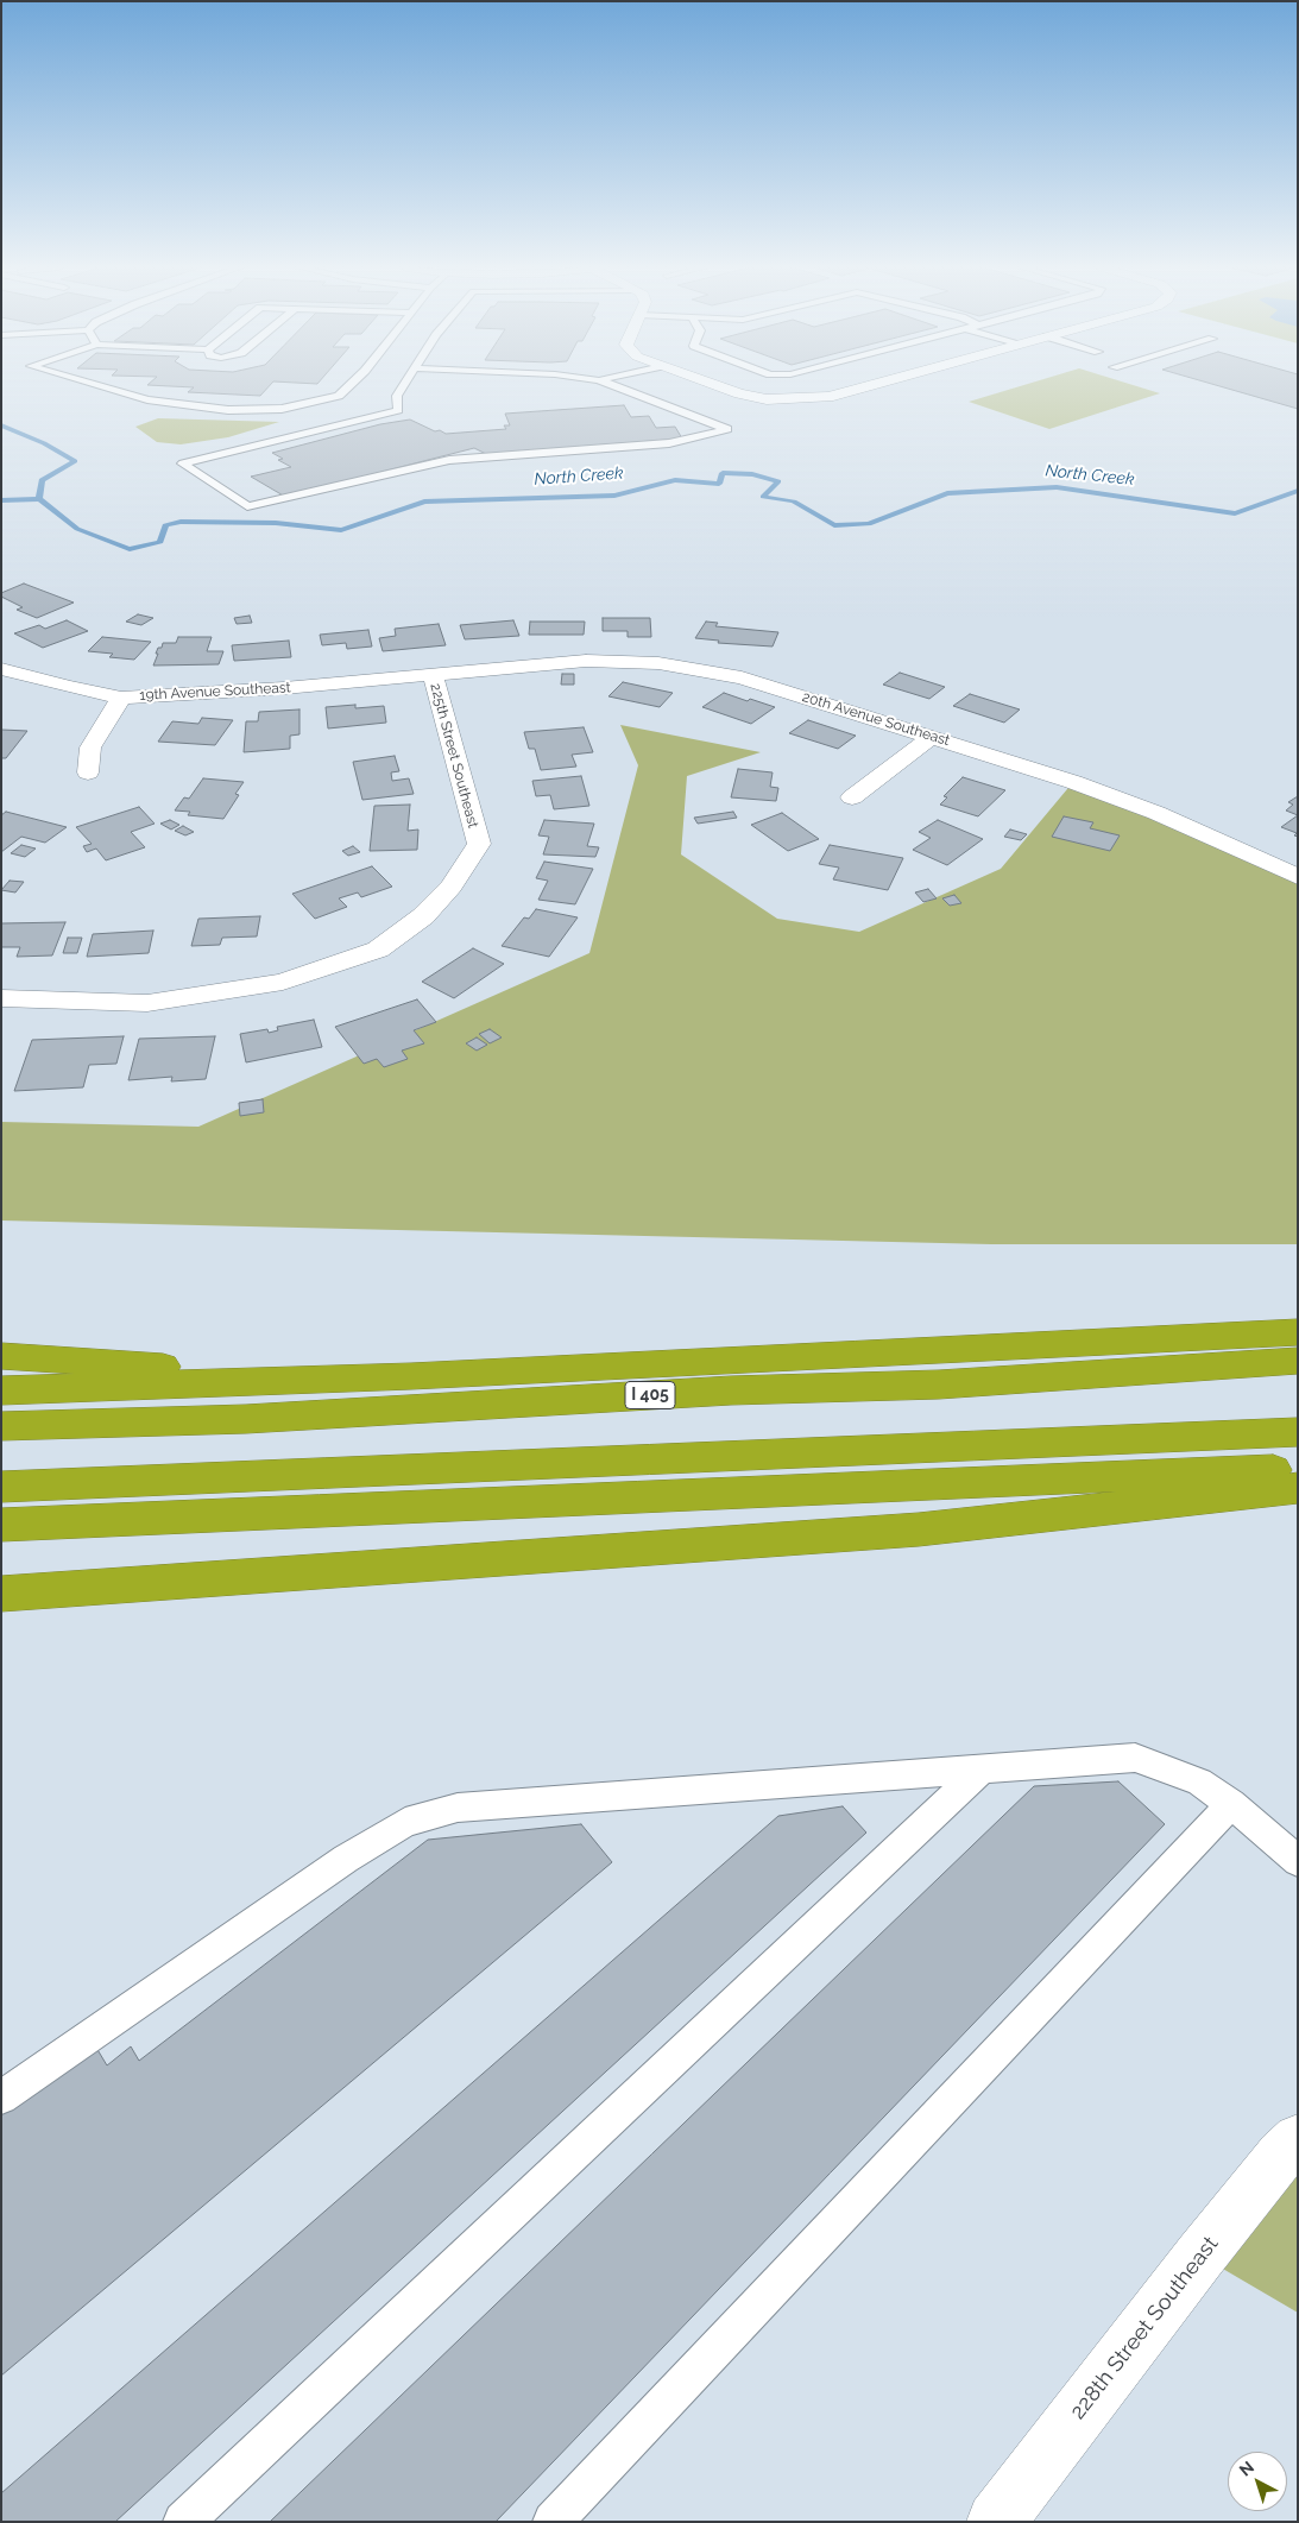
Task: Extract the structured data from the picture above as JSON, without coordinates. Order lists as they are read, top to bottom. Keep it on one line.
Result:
{"streets":{"highway":["I 405"],"street":["19th Avenue Southeast","20th Avenue Southeast","225th Street Southeast","228th Street Southeast"]},"crossings":[["19th Avenue Southeast","20th Avenue Southeast"],["19th Avenue Southeast","225th Street Southeast"],["20th Avenue Southeast","225th Street Southeast"]],"water":["North Creek"],"north":"top left"}
